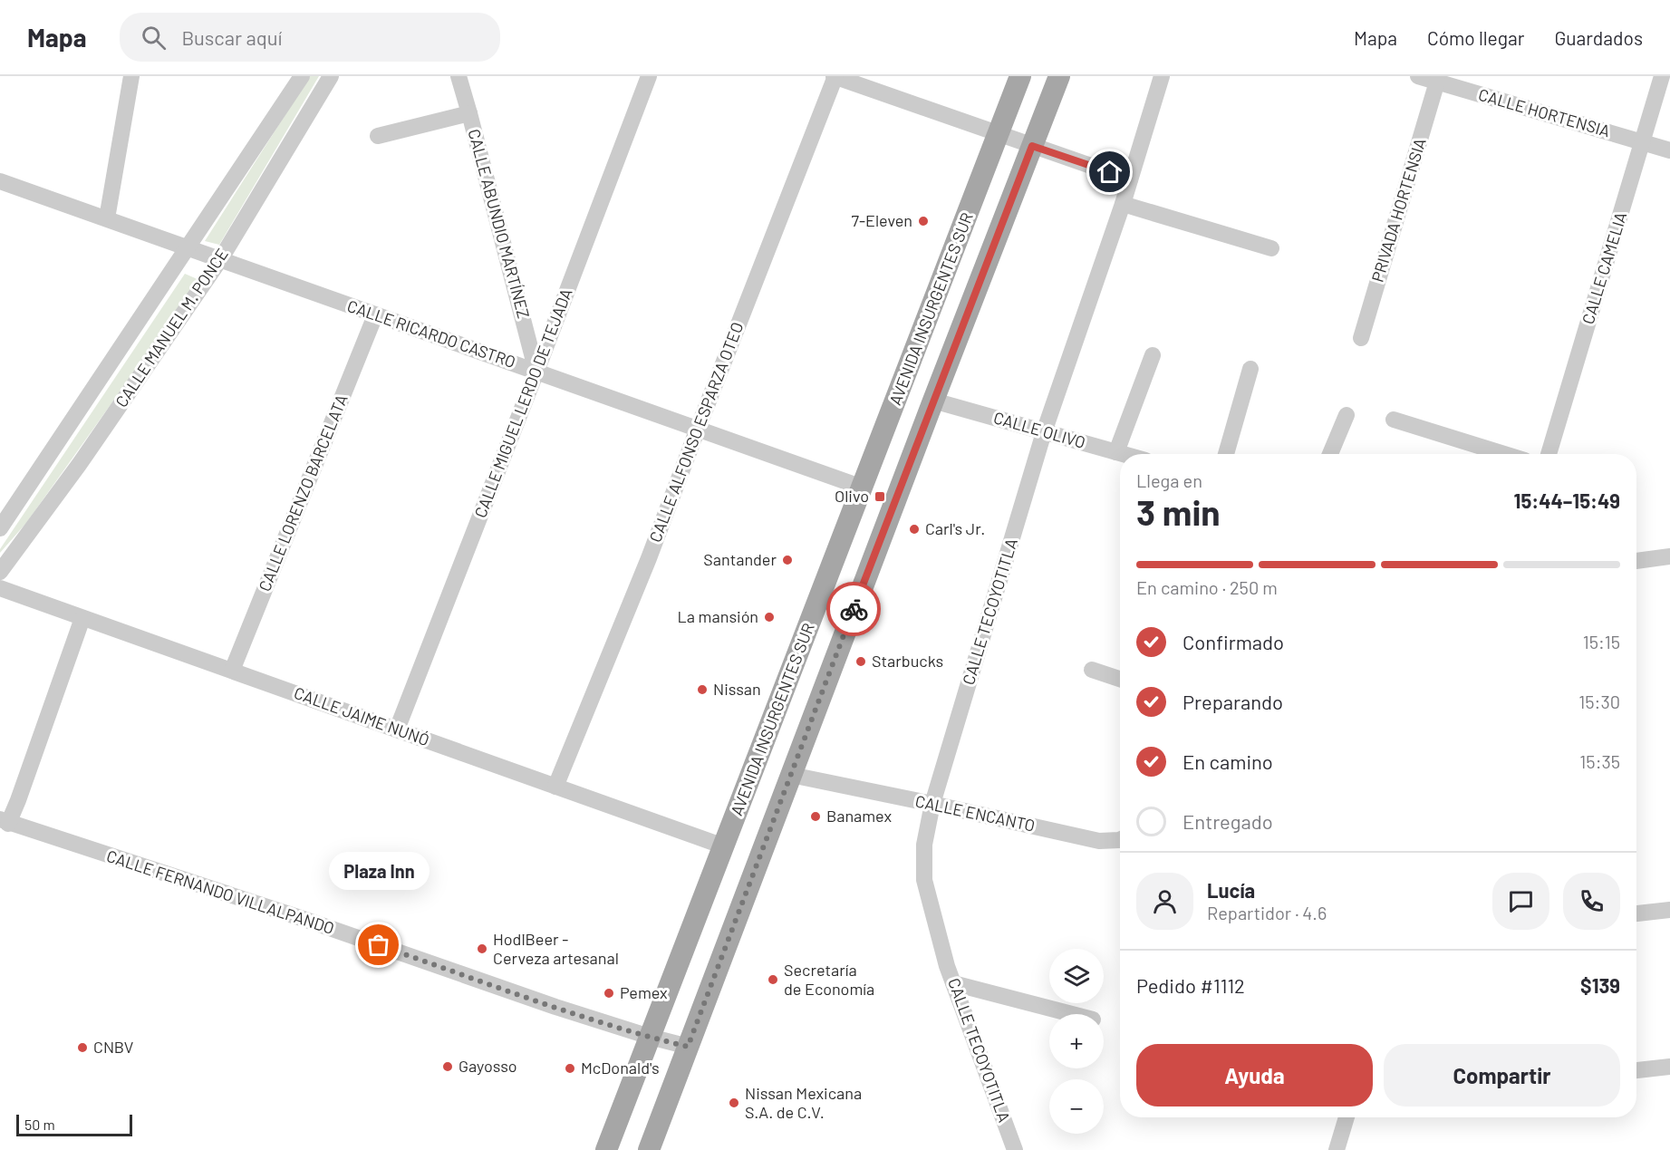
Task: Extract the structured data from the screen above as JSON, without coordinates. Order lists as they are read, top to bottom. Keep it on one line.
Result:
{"streets":{"main road":["AVENIDA INSURGENTES SUR"],"street":["CALLE HORTENSIA","PRIVADA HORTENSIA","CALLE ABUNDIO MARTÍNEZ","CALLE CAMELIA","CALLE MANUEL M. PONCE","CALLE RICARDO CASTRO","CALLE MIGUEL LERDO DE TEJADA","CALLE OLIVO","CALLE ALFONSO ESPARZA OTEO","CALLE LORENZO BARCELATA","CALLE TECOYOTITLA","CALLE JAIME NUNÓ","CALLE ENCANTO","CALLE FERNANDO VILLALPANDO"]},"crossings":[["CALLE HORTENSIA","PRIVADA HORTENSIA"],["CALLE HORTENSIA","CALLE CAMELIA"],["CALLE ABUNDIO MARTÍNEZ","CALLE RICARDO CASTRO"],["CALLE ABUNDIO MARTÍNEZ","CALLE MIGUEL LERDO DE TEJADA"],["AVENIDA INSURGENTES SUR","CALLE RICARDO CASTRO"],["AVENIDA INSURGENTES SUR","CALLE JAIME NUNÓ"],["AVENIDA INSURGENTES SUR","CALLE FERNANDO VILLALPANDO"],["CALLE MANUEL M. PONCE","CALLE RICARDO CASTRO"],["CALLE RICARDO CASTRO","CALLE MIGUEL LERDO DE TEJADA"],["CALLE RICARDO CASTRO","CALLE ALFONSO ESPARZA OTEO"],["CALLE RICARDO CASTRO","CALLE LORENZO BARCELATA"],["CALLE MIGUEL LERDO DE TEJADA","CALLE JAIME NUNÓ"],["CALLE OLIVO","CALLE TECOYOTITLA"],["CALLE ALFONSO ESPARZA OTEO","CALLE JAIME NUNÓ"],["CALLE LORENZO BARCELATA","CALLE JAIME NUNÓ"],["CALLE TECOYOTITLA","CALLE ENCANTO"]],"places":{"other":["7-Eleven","Carl's Jr.","Santander","La mansión","Starbucks","Nissan","Banamex","Plaza Inn","HodlBeer - Cerveza artesanal","Secretaría de Economía","Pemex","CNBV","Gayosso","McDonald's","Nissan Mexicana S.A. de C.V."],"transit":["Olivo"]},"scale_bar":"50 m","page":{"header":"Mapa","search":"Buscar aquí","nav":["Mapa","Cómo llegar","Guardados"],"heading":["3 min","Llega en","15:44–15:49"],"panel":["Lucía","Repartidor · 4.6","Pedido #1112","$139"],"bar":"En camino · 250 m","list":[["Confirmado","15:15"],["Preparando","15:30"],["En camino","15:35"],"Entregado"],"bubble":"Plaza Inn","map_buttons":["+","−"],"buttons":["Ayuda","Compartir"],"scale":"50 m"}}
